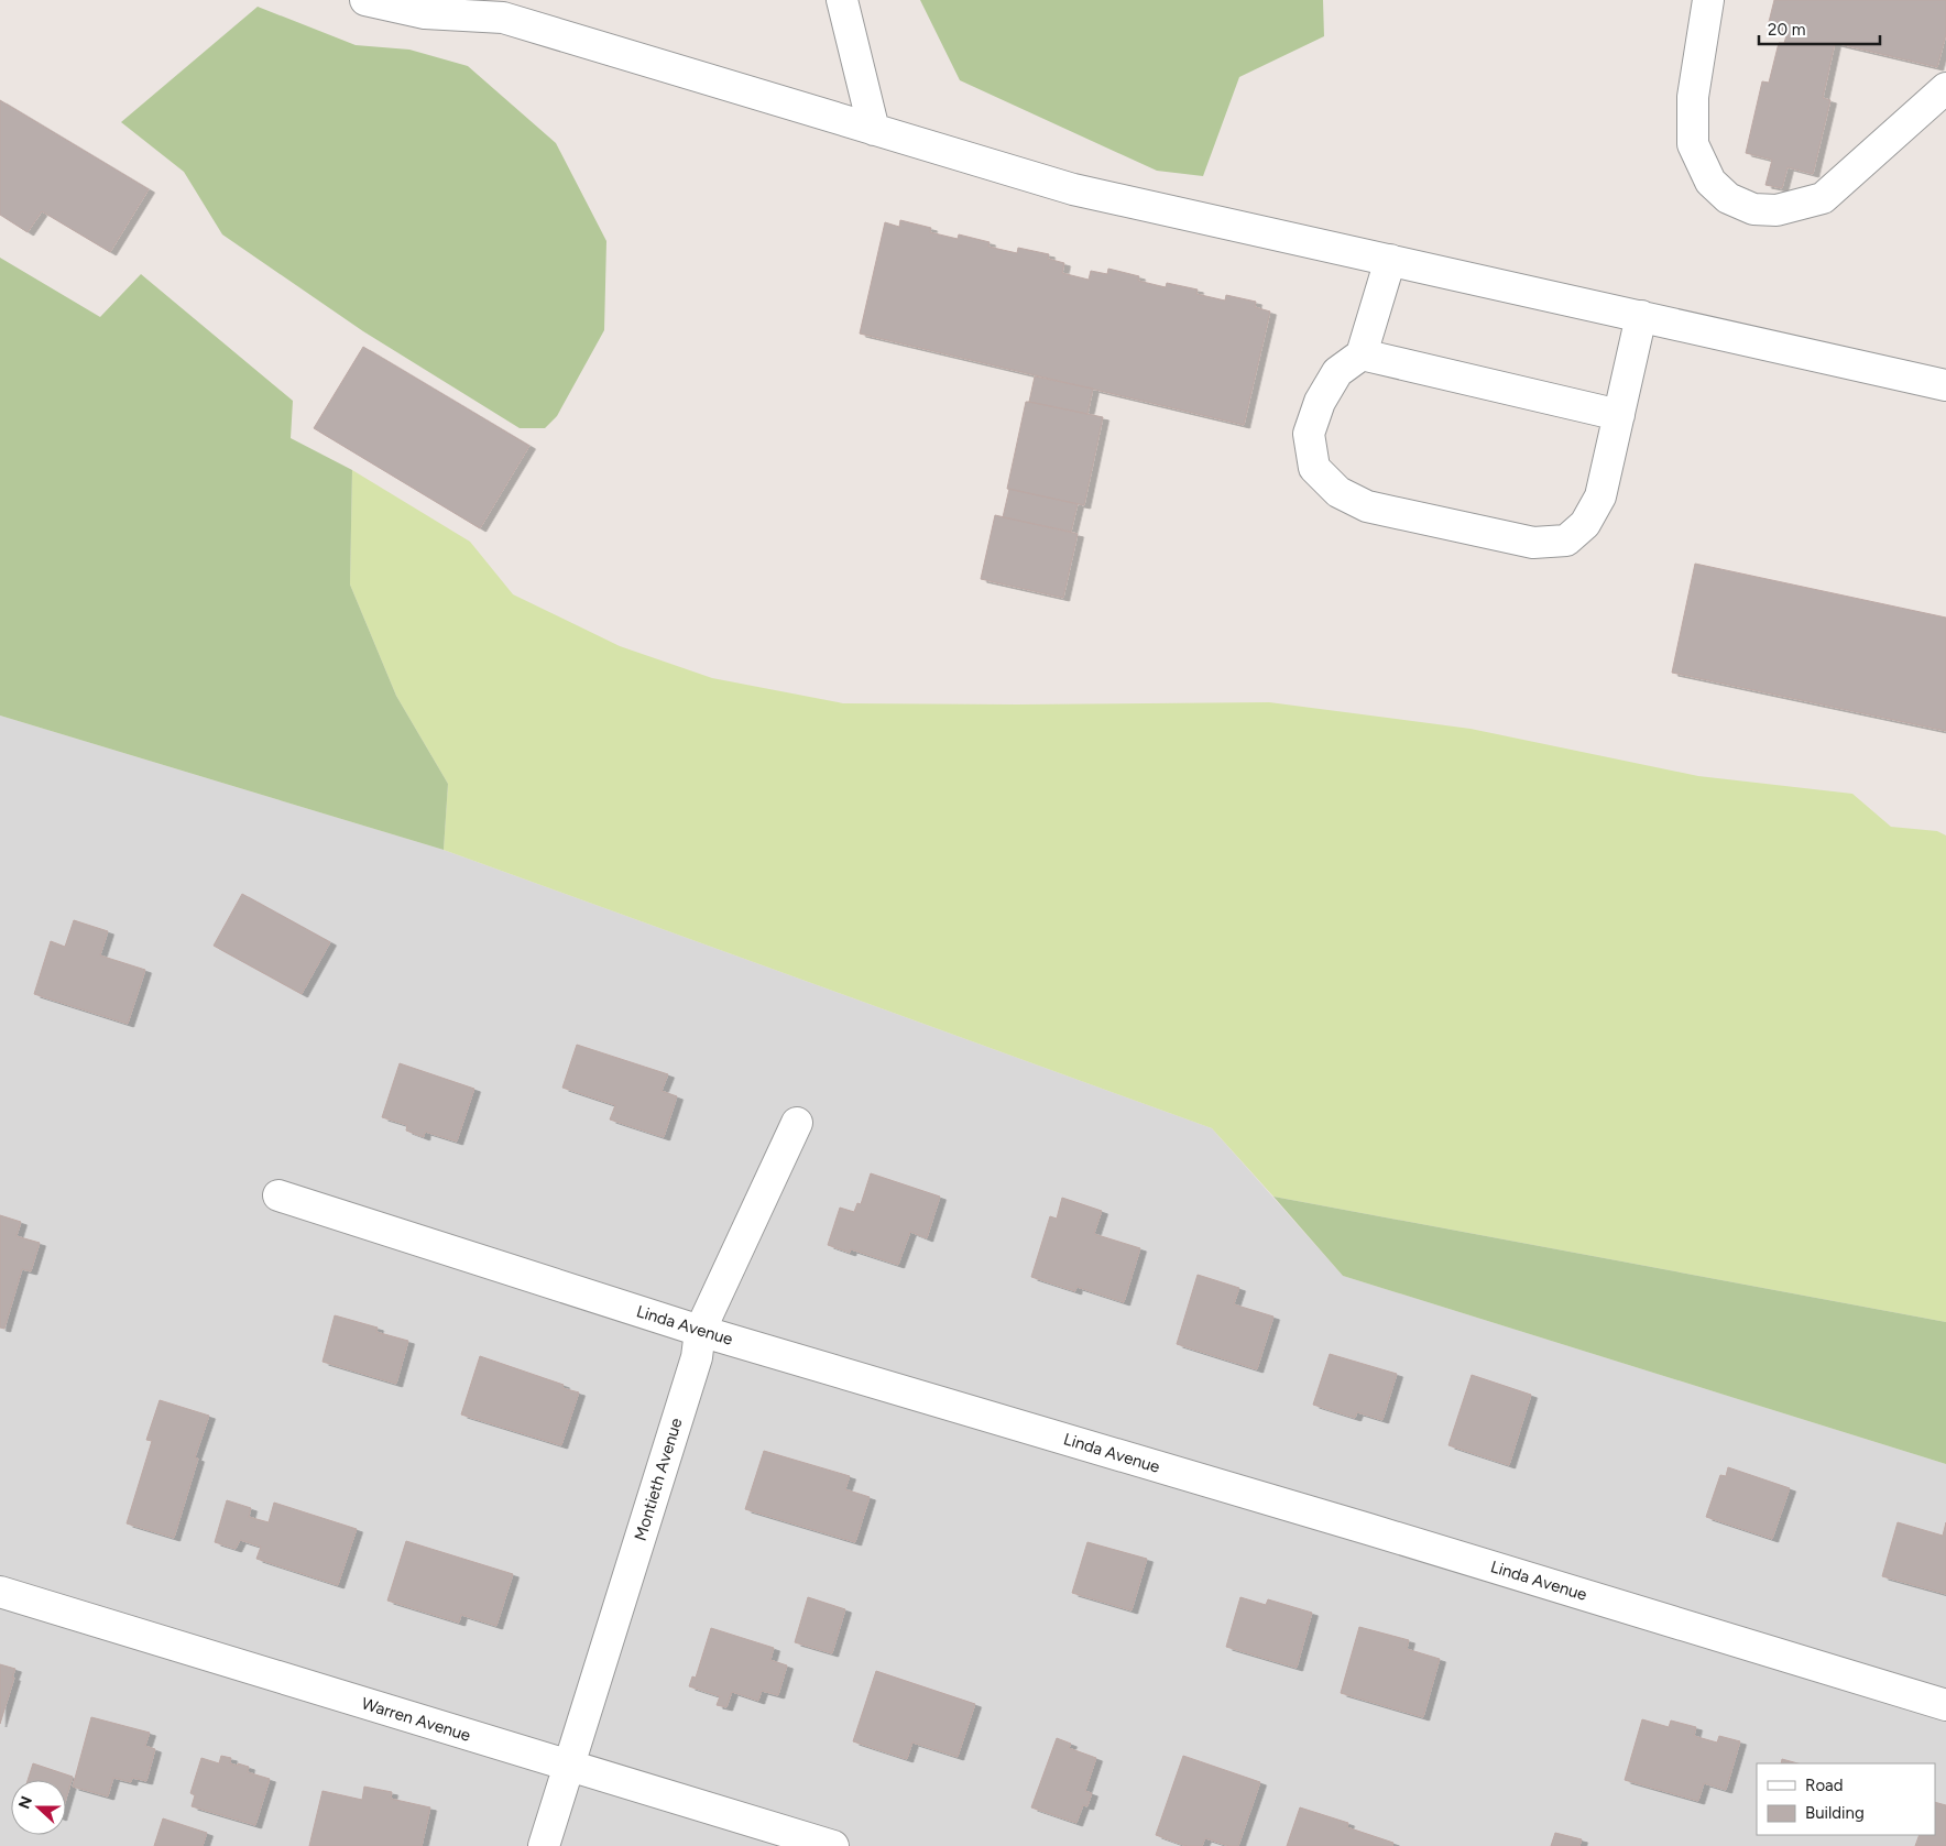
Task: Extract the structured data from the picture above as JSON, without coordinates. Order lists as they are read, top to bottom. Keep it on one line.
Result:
{"streets":{"street":["Linda Avenue","Montieth Avenue","Warren Avenue"]},"crossings":[["Linda Avenue","Montieth Avenue"],["Montieth Avenue","Warren Avenue"]],"legend":["Road","Building"],"scale_bar":"20 m","north":"left"}
